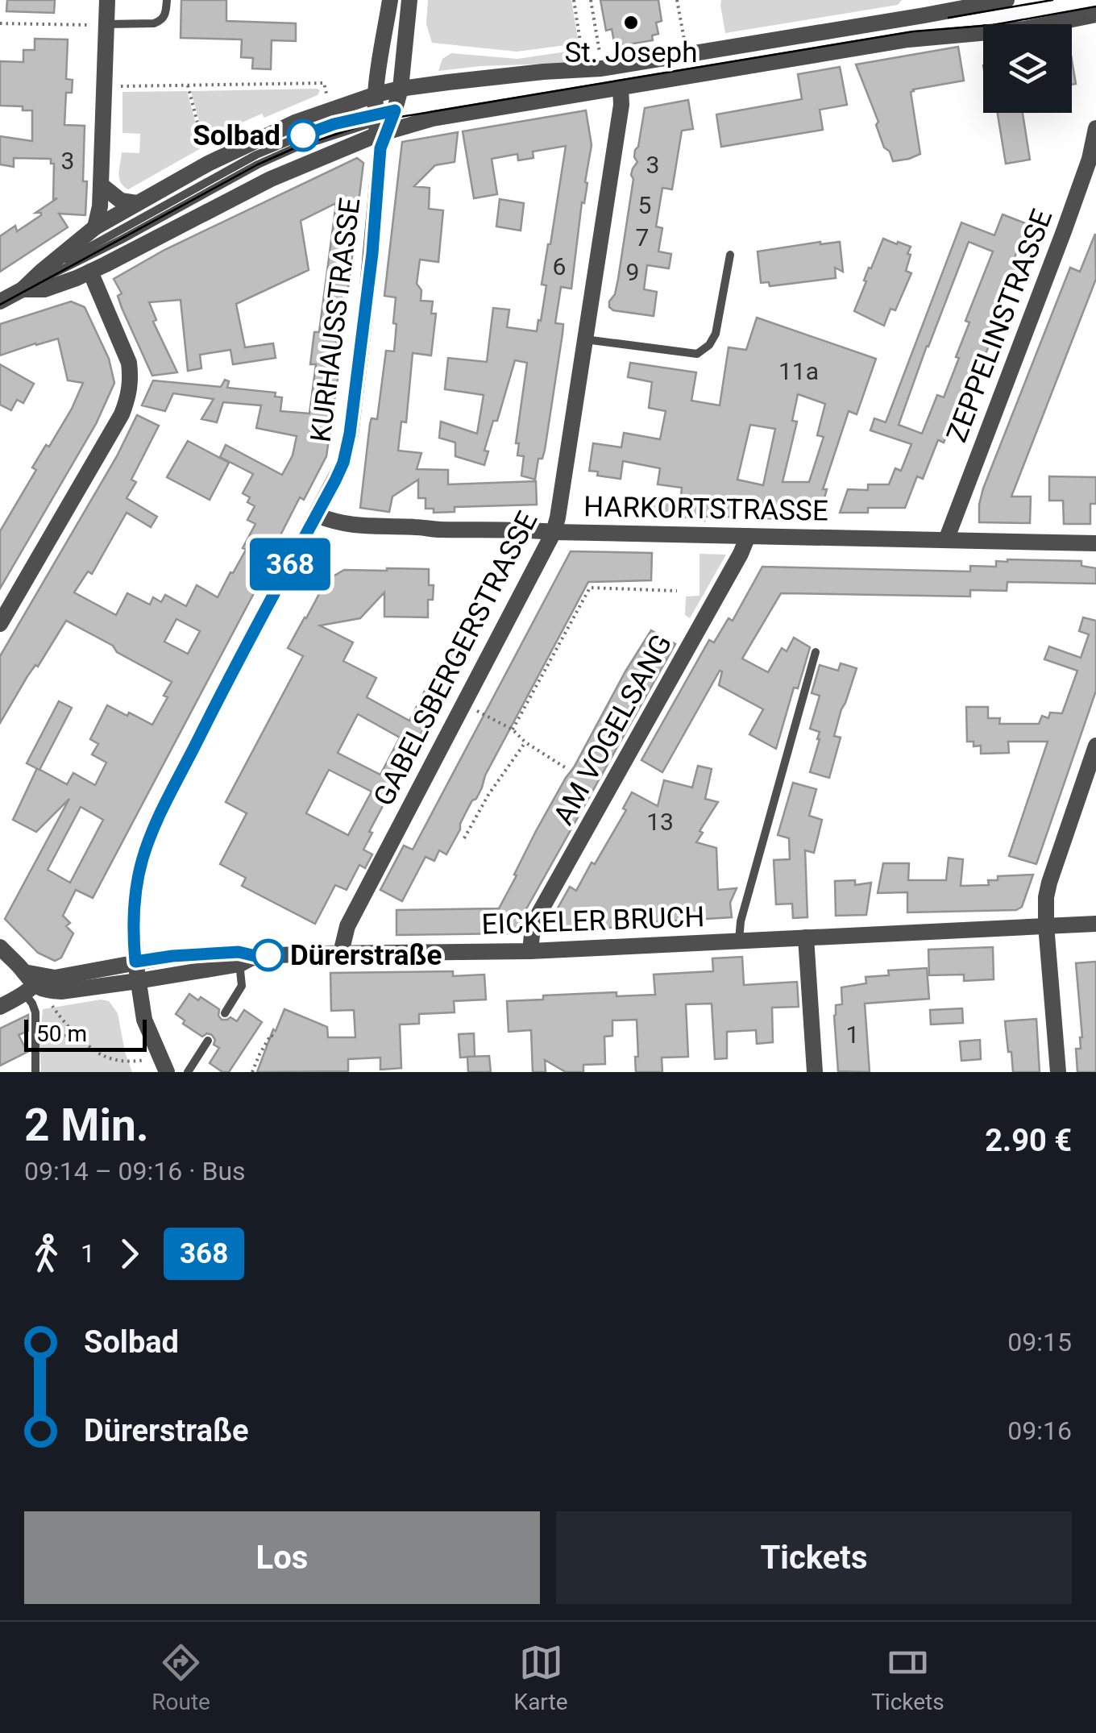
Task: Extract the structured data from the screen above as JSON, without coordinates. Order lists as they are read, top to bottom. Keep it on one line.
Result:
{"streets":{"street":["KURHAUSSTRASSE","ZEPPELINSTRASSE","HARKORTSTRASSE","GABELSBERGERSTRASSE","AM VOGELSANG","EICKELER BRUCH"]},"crossings":[["KURHAUSSTRASSE","HARKORTSTRASSE"],["KURHAUSSTRASSE","EICKELER BRUCH"],["ZEPPELINSTRASSE","HARKORTSTRASSE"],["HARKORTSTRASSE","GABELSBERGERSTRASSE"],["HARKORTSTRASSE","AM VOGELSANG"],["GABELSBERGERSTRASSE","EICKELER BRUCH"],["AM VOGELSANG","EICKELER BRUCH"]],"places":["St. Joseph","Solbad","Dürerstraße"],"lines":["bus line 368"],"house_numbers":["3","3","5","7","6","9","11a","13","1"],"scale_bar":"50 m","page":{"on_map":"368","scale":"50 m","heading":["2 Min.","09:14 – 09:16 · Bus","2.90 €"],"legs":["1","368"],"list":[{"name":"Solbad","value":"09:15"},{"name":"Dürerstraße","value":"09:16"}],"buttons":["Los","Tickets"],"tabs":["Route","Karte","Tickets"]}}
